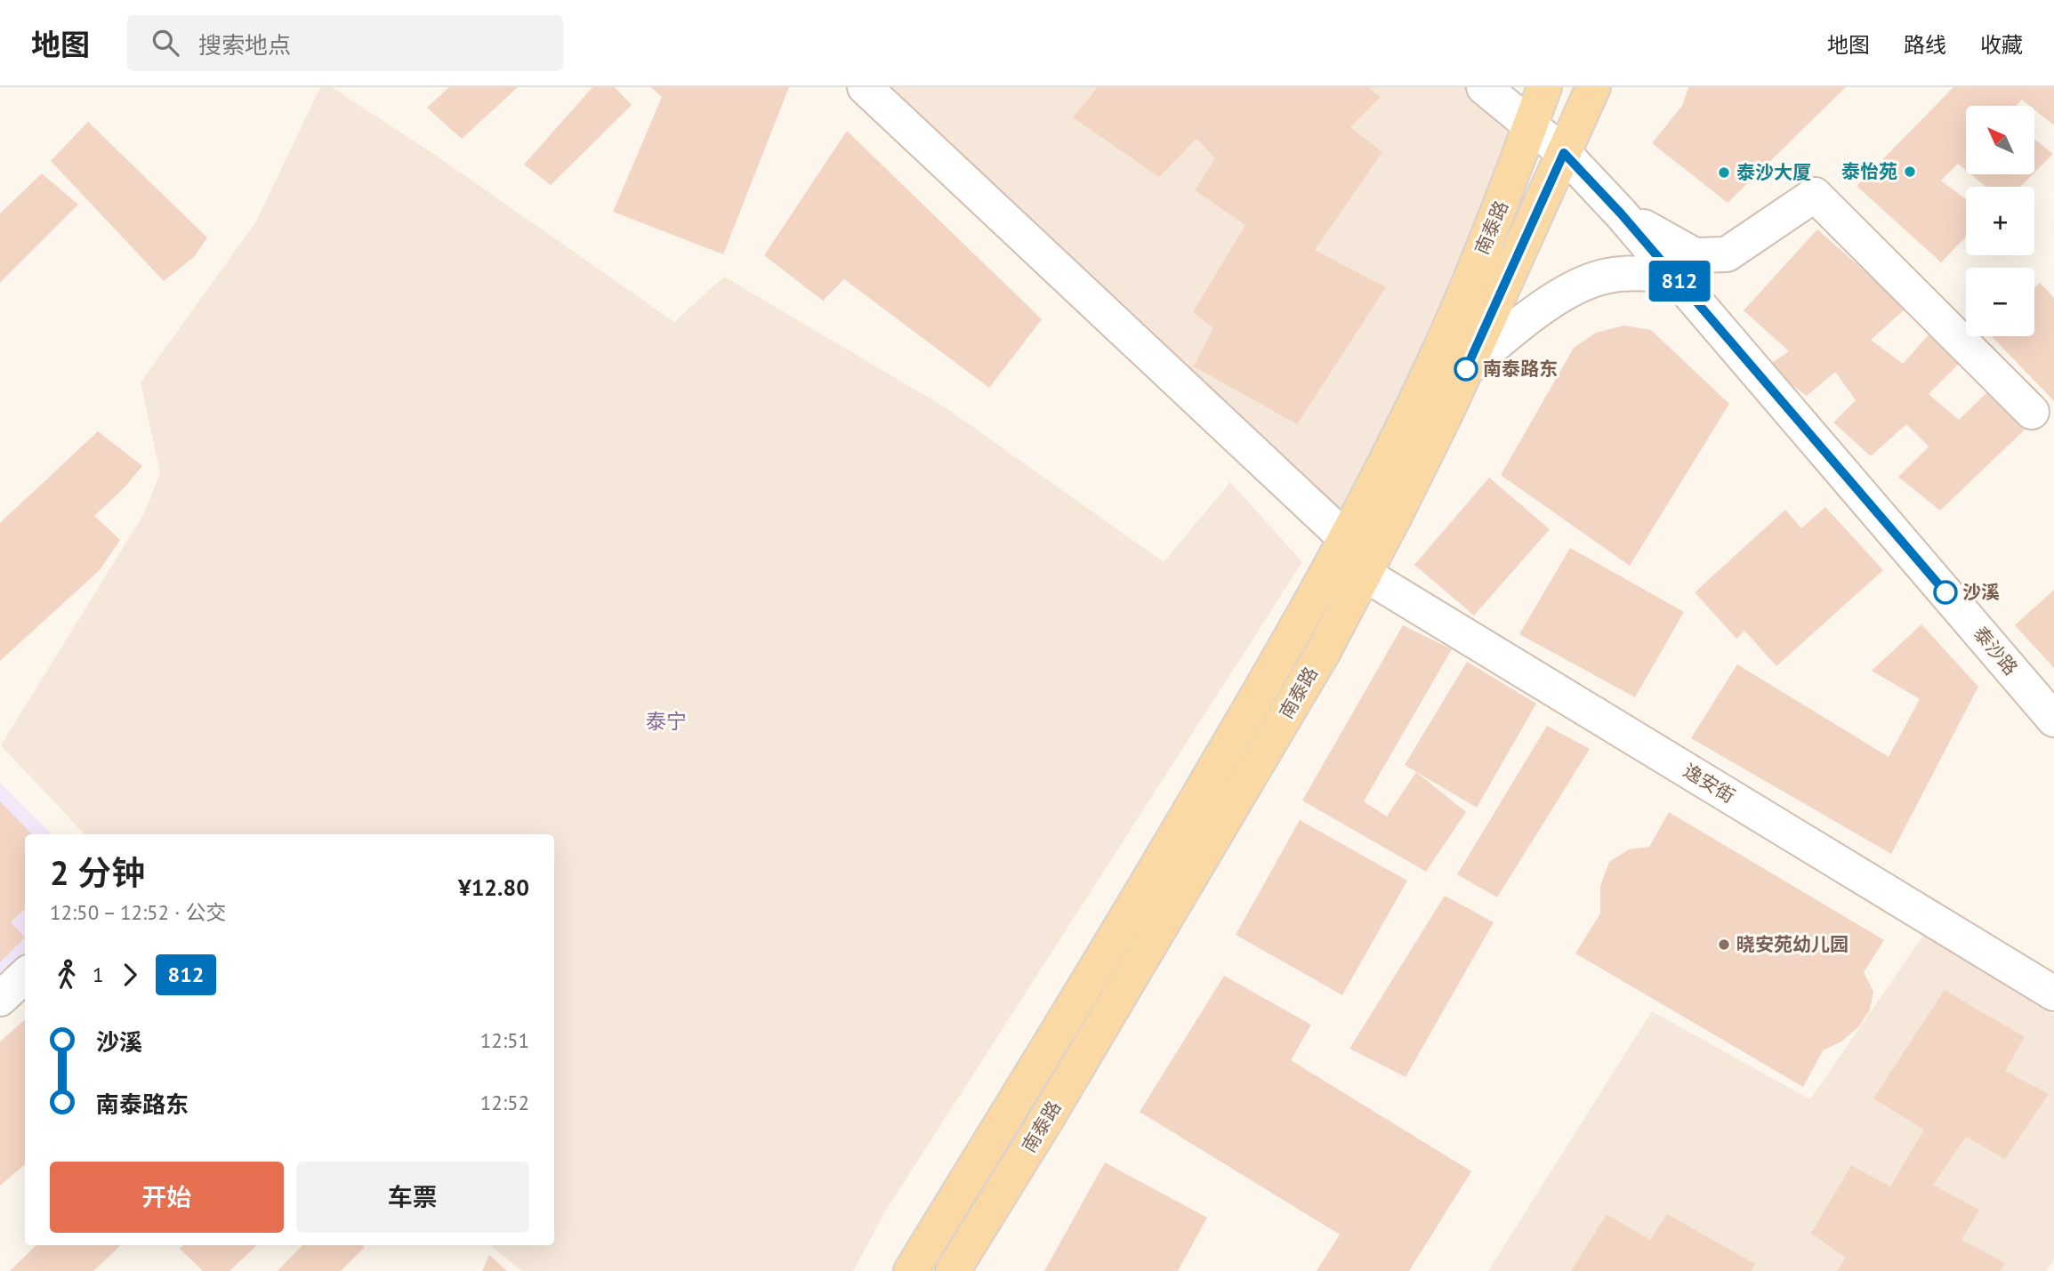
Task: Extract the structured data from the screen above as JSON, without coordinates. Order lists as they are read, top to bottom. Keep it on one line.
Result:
{"streets":{"main road":["南泰路"],"street":["泰沙路","逸安街"]},"crossings":[["南泰路","泰沙路"],["南泰路","逸安街"]],"districts":["泰宁"],"places":["泰怡苑","泰沙大厦","南泰路东","沙溪","晓安苑幼儿园"],"lines":["bus line 812"],"north":"top left","page":{"header":"地图","search":"搜索地点","nav":["地图","路线","收藏"],"on_map":"812","map_buttons":["+","−"],"heading":["2 分钟","12:50 – 12:52 · 公交","¥12.80"],"legs":["1","812"],"list":[{"name":"沙溪","value":"12:51"},{"name":"南泰路东","value":"12:52"}],"buttons":["开始","车票"]}}
